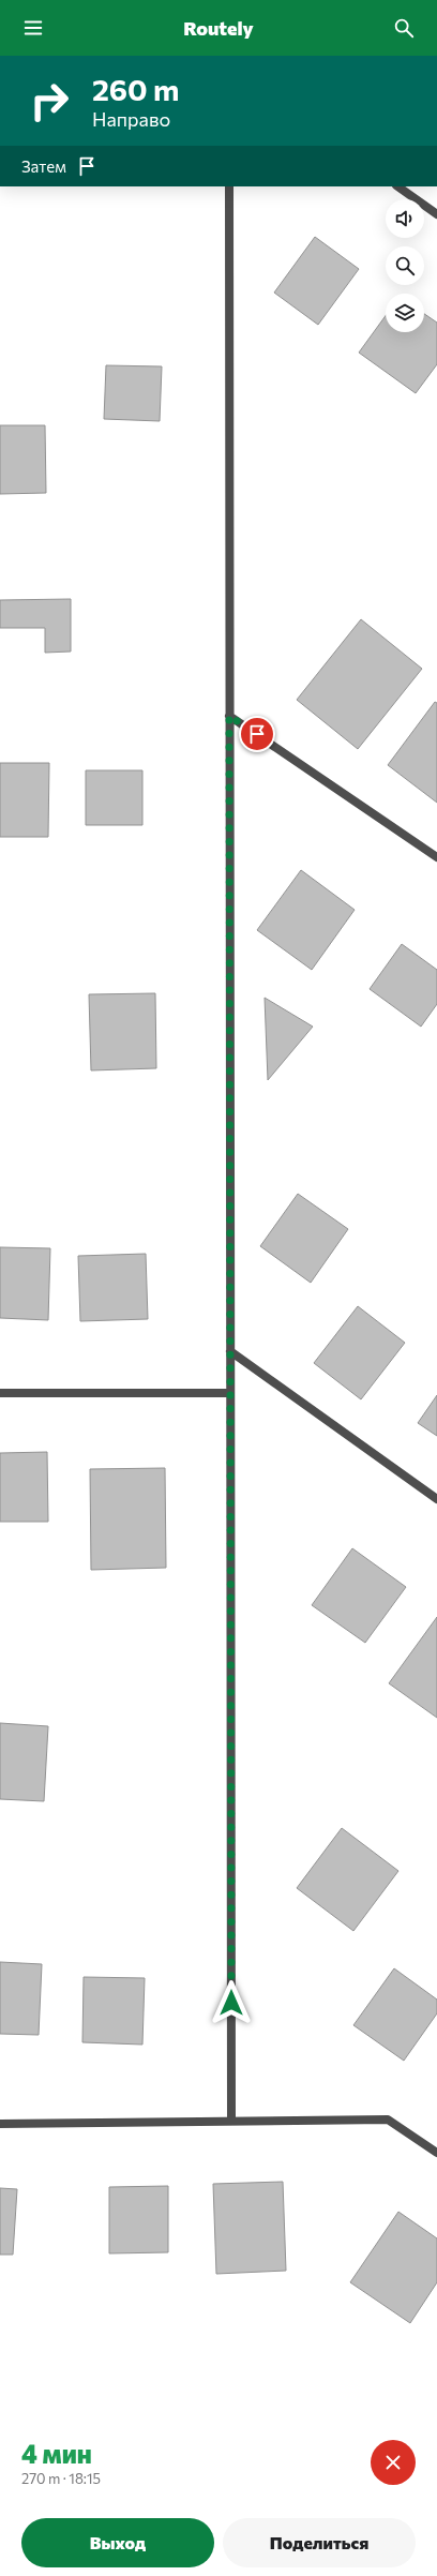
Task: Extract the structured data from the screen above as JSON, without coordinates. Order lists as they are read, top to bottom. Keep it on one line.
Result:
{"page":{"header":"Routely","turn":["260 m","Направо"],"then":"Затем","heading":["4 мин","270 m · 18:15"],"buttons":["Выход","Поделиться"]}}
